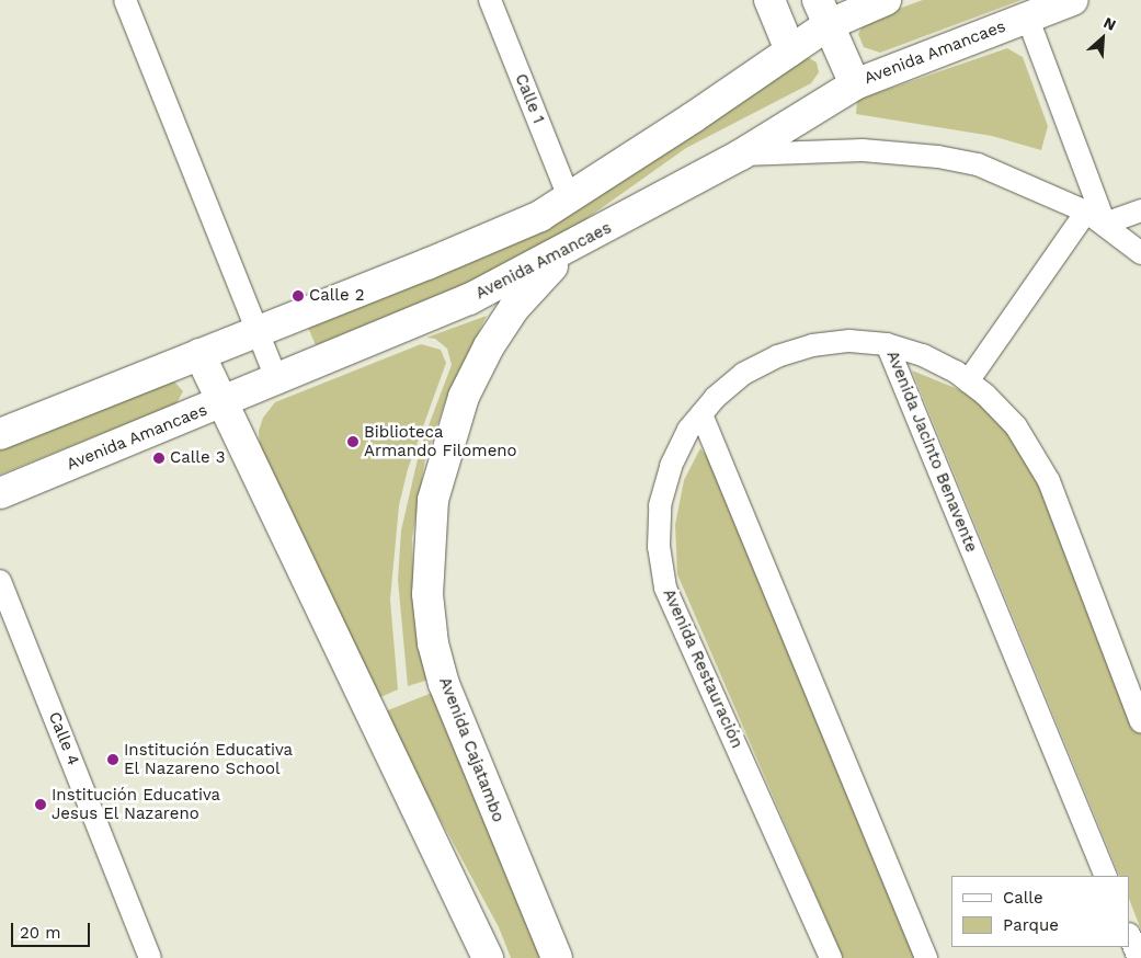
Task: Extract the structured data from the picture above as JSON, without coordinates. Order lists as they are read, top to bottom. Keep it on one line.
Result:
{"streets":{"street":["Avenida Amancaes","Calle 1","Avenida Jacinto Benavente","Avenida Restauración","Calle 4","Avenida Cajatambo"]},"crossings":[["Avenida Amancaes","Avenida Cajatambo"],["Avenida Jacinto Benavente","Avenida Restauración"]],"places":["Calle 2","Biblioteca Armando Filomeno","Calle 3","Institución Educativa El Nazareno School","Institución Educativa Jesus El Nazareno"],"legend":["Calle","Parque"],"scale_bar":"20 m","north":"top right"}
